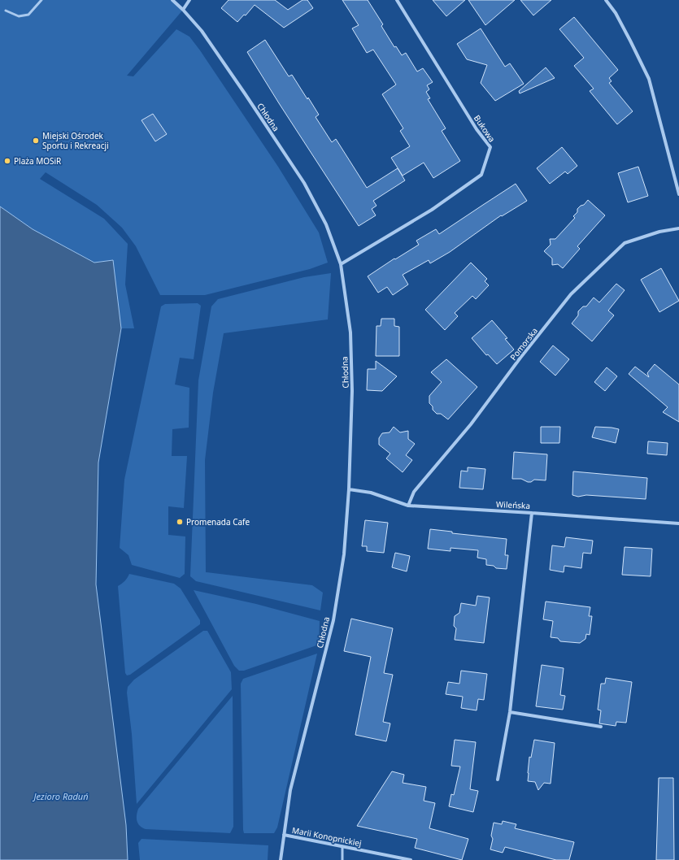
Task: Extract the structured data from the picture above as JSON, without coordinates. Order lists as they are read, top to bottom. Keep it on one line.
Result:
{"streets":{"street":["Chłodna","Bukowa","Pomorska","Wileńska","Marii Konopnickiej"]},"crossings":[["Chłodna","Bukowa"],["Chłodna","Wileńska"],["Chłodna","Marii Konopnickiej"],["Pomorska","Wileńska"]],"water":["Jezioro Raduń"],"places":["Miejski Ośrodek Sportu i Rekreacji","Plaża MOSiR","Promenada Cafe"]}
